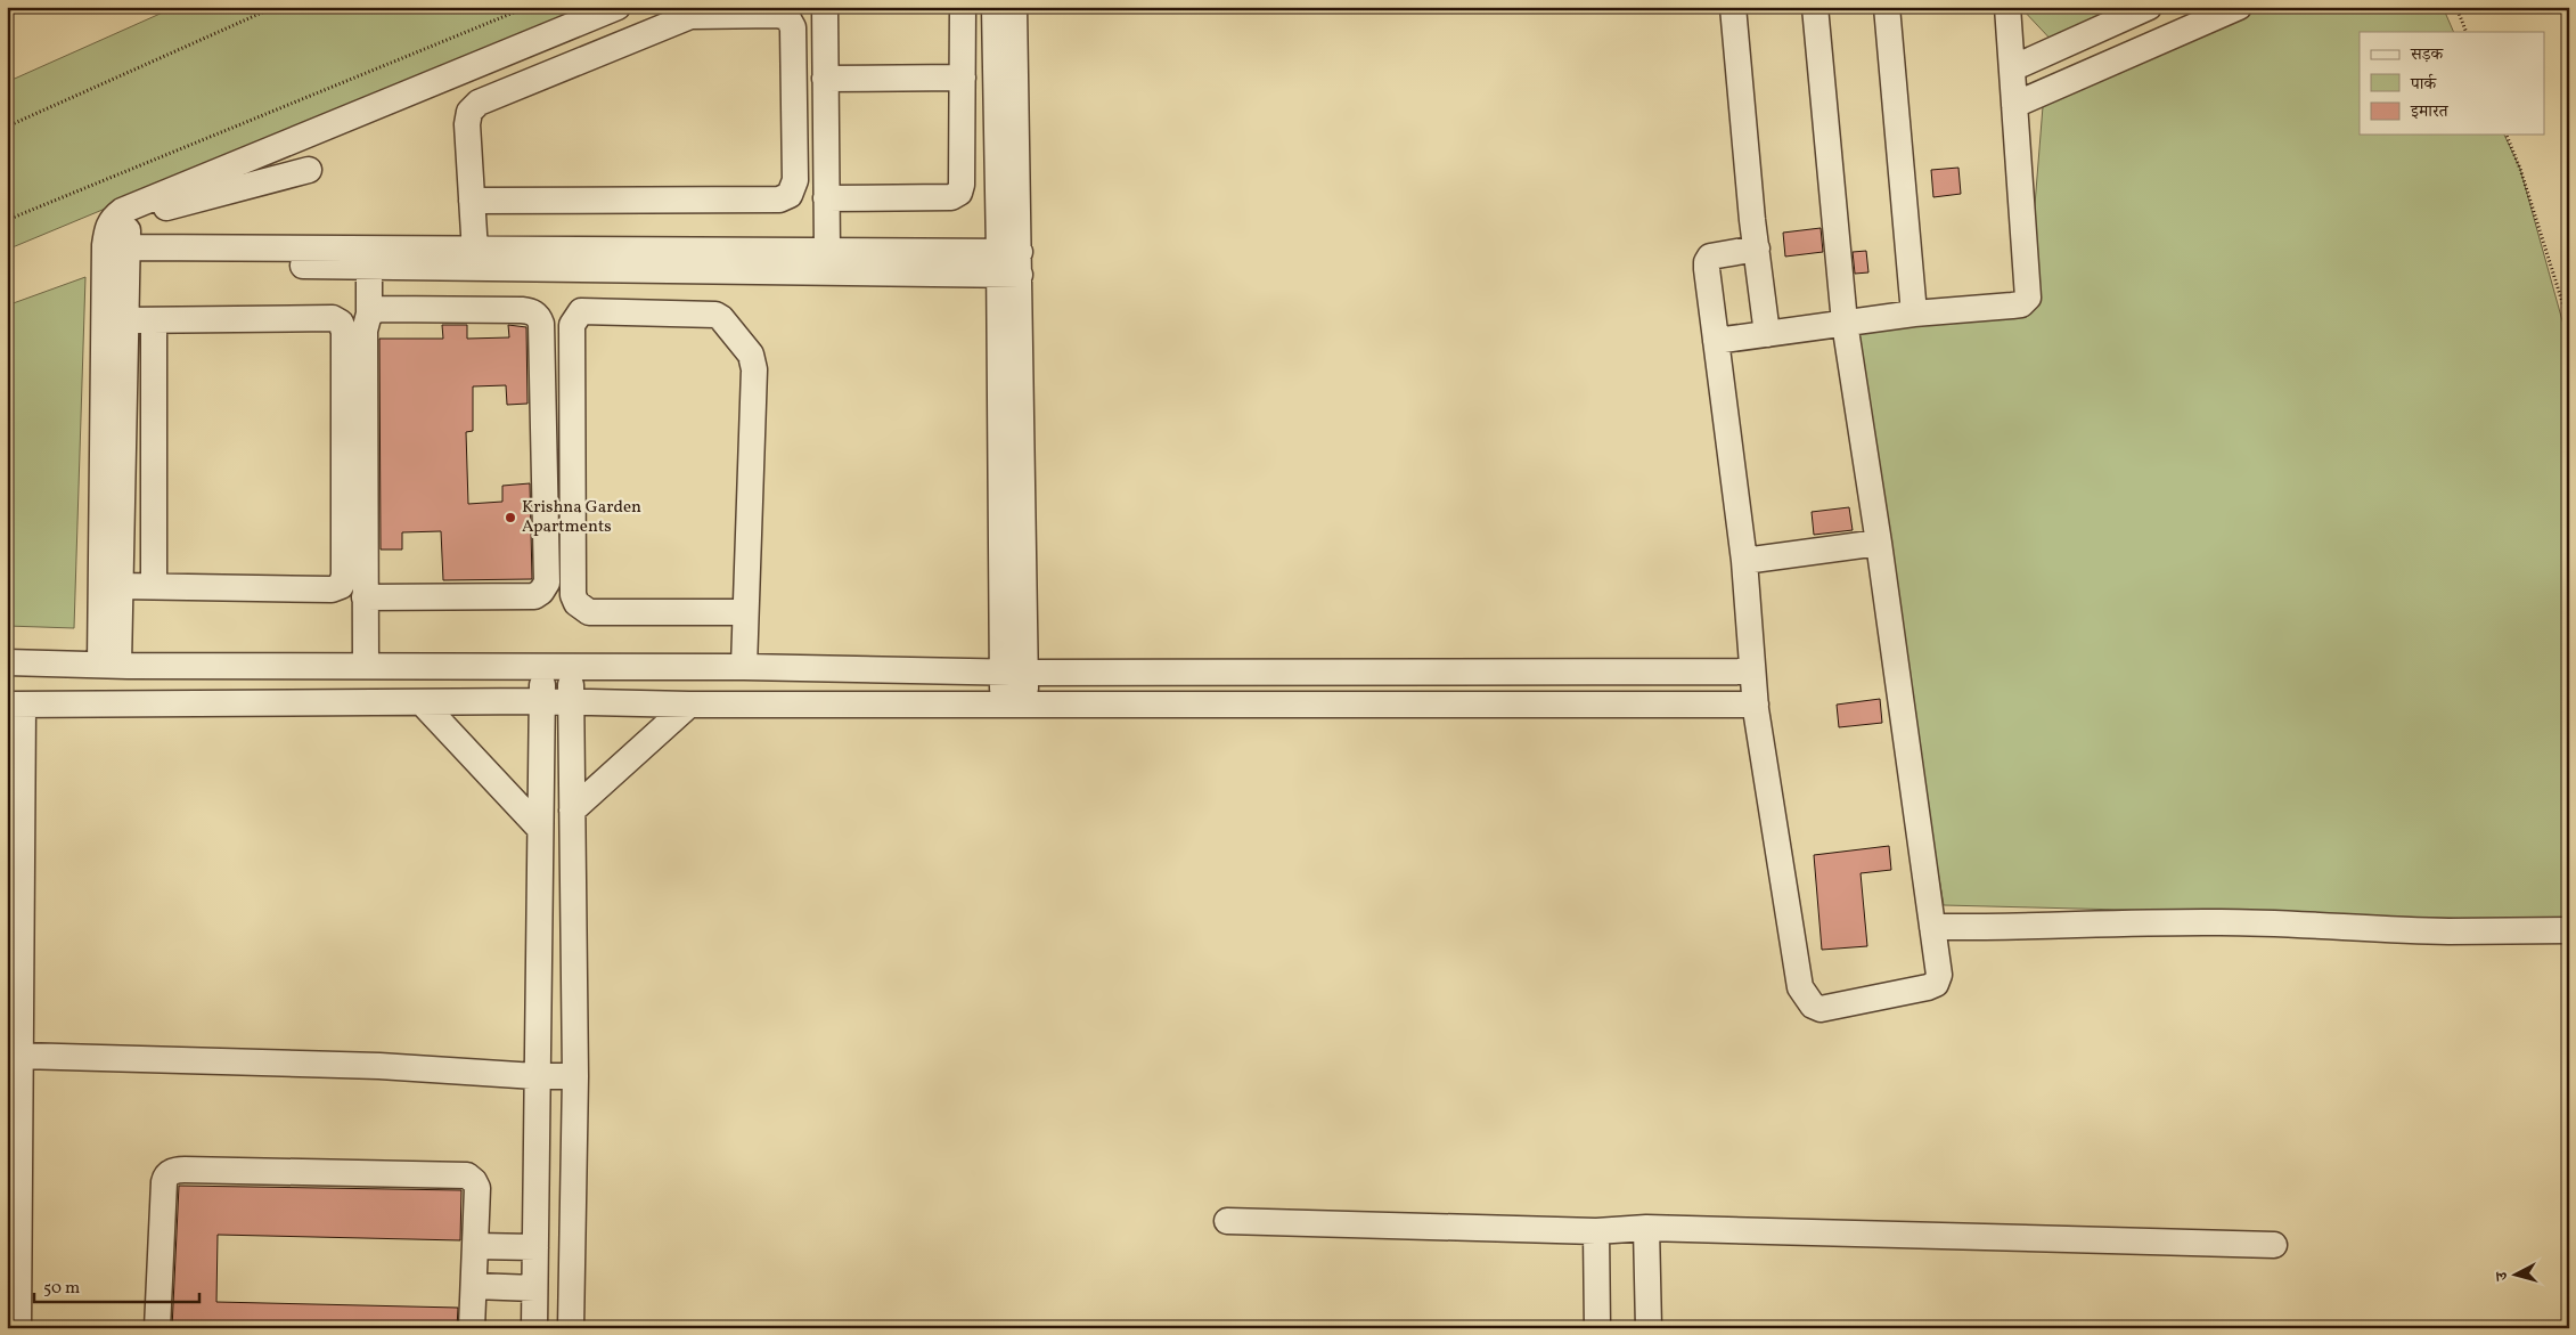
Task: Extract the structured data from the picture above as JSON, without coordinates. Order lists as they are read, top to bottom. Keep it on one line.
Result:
{"places":["Krishna Garden Apartments"],"legend":["सड़क","पार्क","इमारत"],"scale_bar":"50 m","north":"left"}
